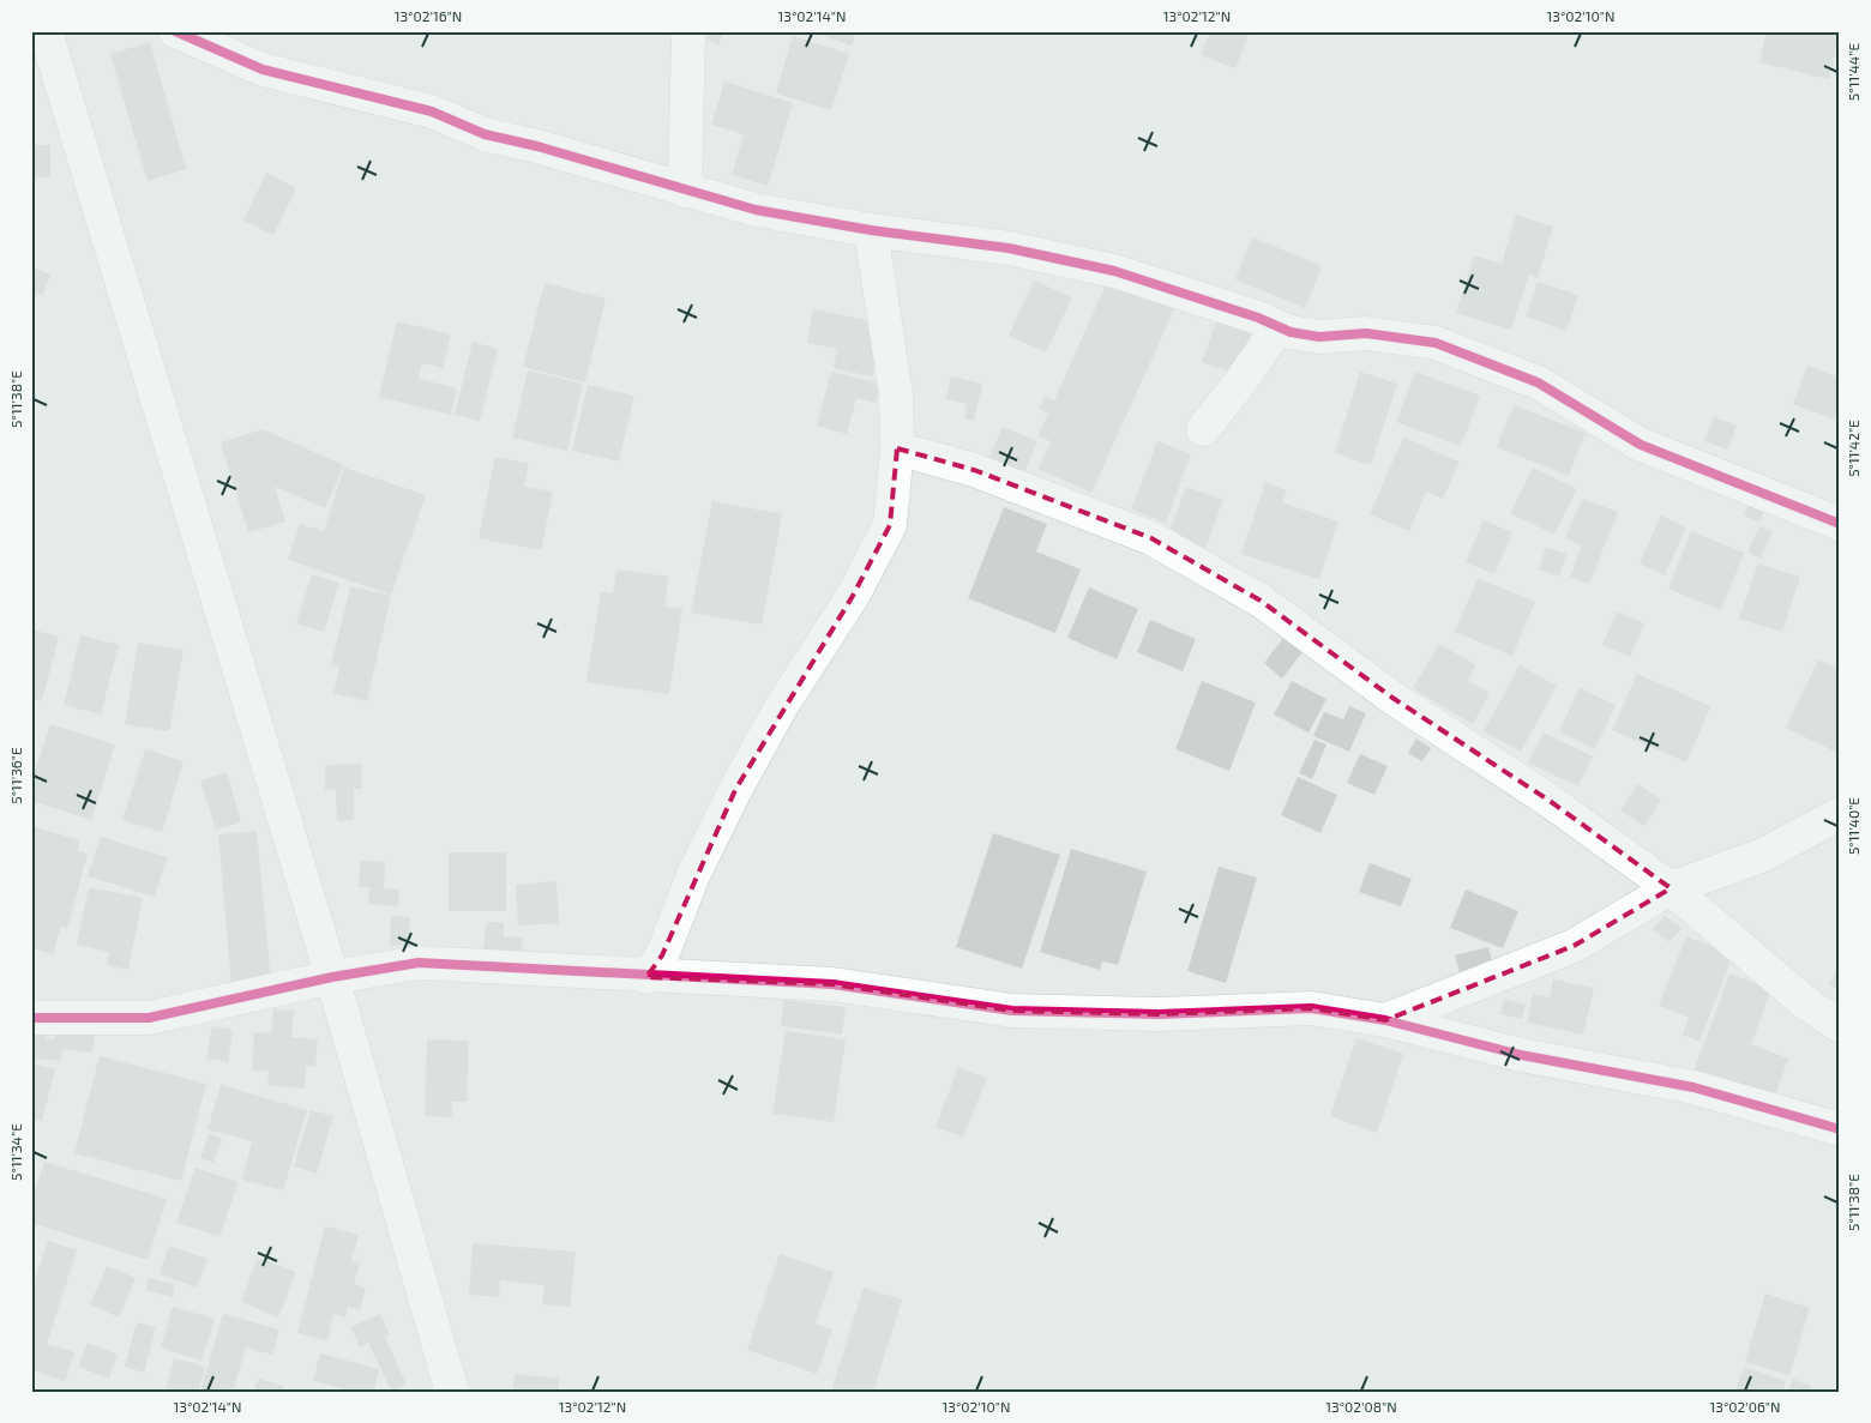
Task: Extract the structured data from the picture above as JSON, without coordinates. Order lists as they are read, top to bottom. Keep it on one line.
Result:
{"coordinates":["13°02'16\"N","13°02'14\"N","13°02'12\"N","13°02'10\"N","5°11'44\"E","5°11'38\"E","5°11'42\"E","5°11'36\"E","5°11'40\"E","5°11'34\"E","13°02'08\"N","13°02'06\"N"]}
